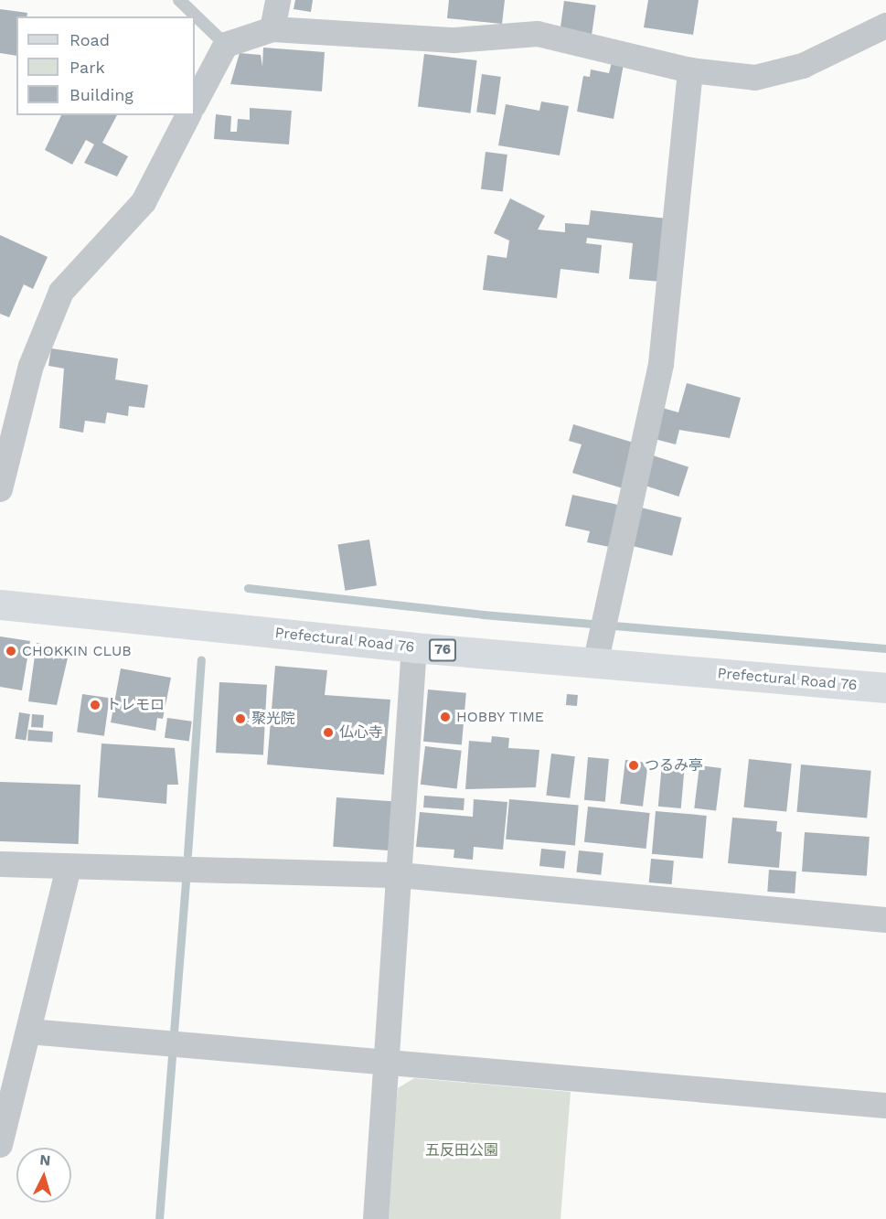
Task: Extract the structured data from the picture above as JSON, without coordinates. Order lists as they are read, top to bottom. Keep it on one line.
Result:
{"streets":{"main road":["Prefectural Road 76","76"]},"parks":["五反田公園"],"places":["CHOKKIN CLUB","トレモロ","HOBBY TIME","聚光院","仏心寺","つるみ亭"],"legend":["Road","Park","Building"],"north":"top"}
